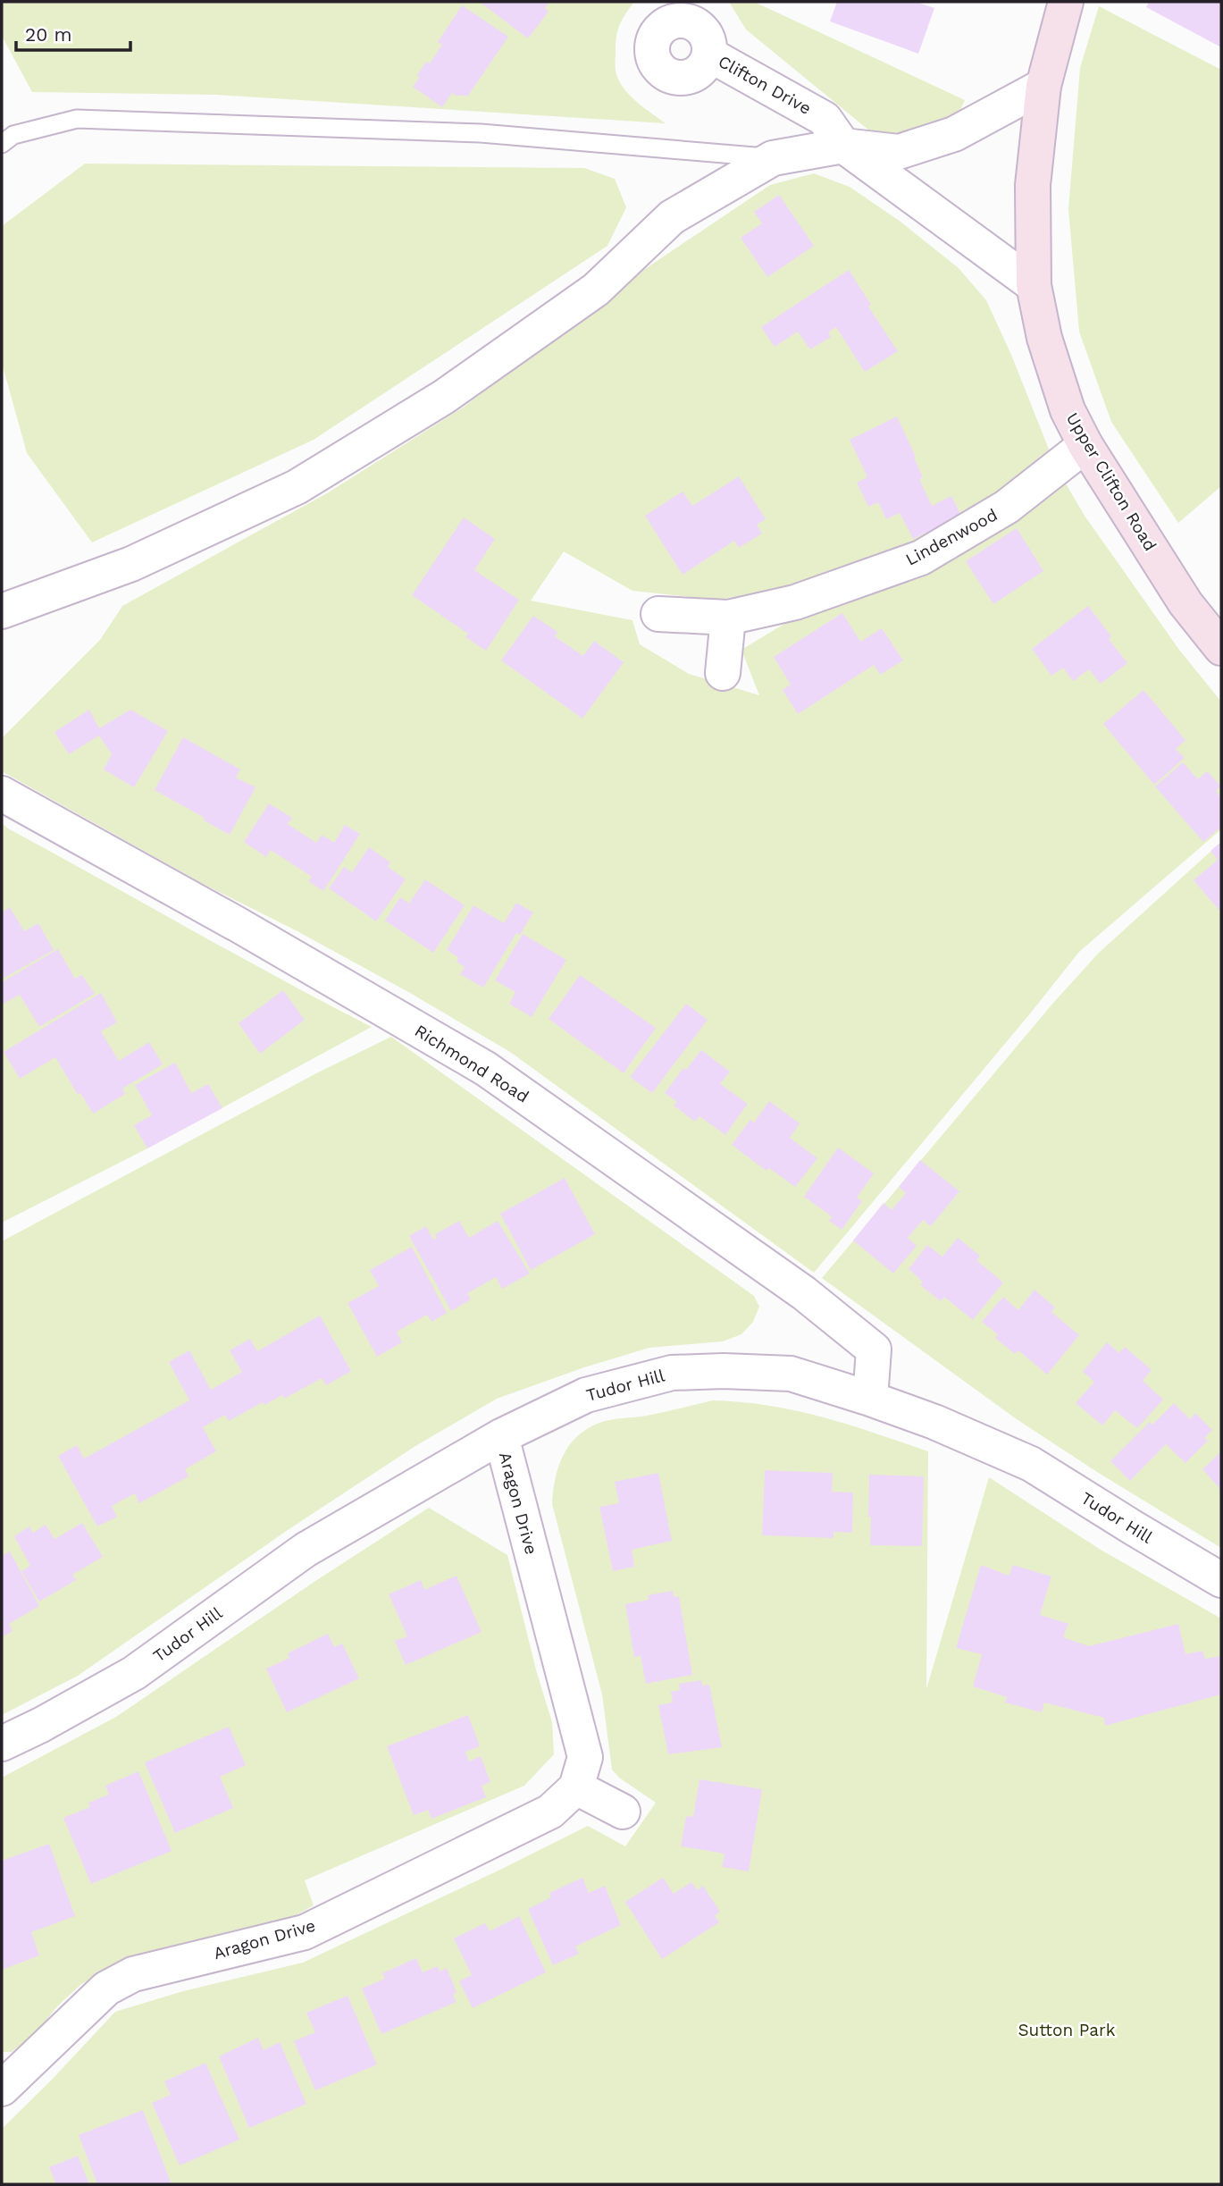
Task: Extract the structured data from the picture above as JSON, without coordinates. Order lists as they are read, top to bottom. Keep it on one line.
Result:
{"streets":{"street":["Clifton Drive","Upper Clifton Road","Lindenwood","Richmond Road","Tudor Hill","Aragon Drive"]},"crossings":[["Clifton Drive","Upper Clifton Road"],["Upper Clifton Road","Lindenwood"],["Richmond Road","Tudor Hill"],["Tudor Hill","Aragon Drive"]],"parks":["Sutton Park"],"scale_bar":"20 m"}
